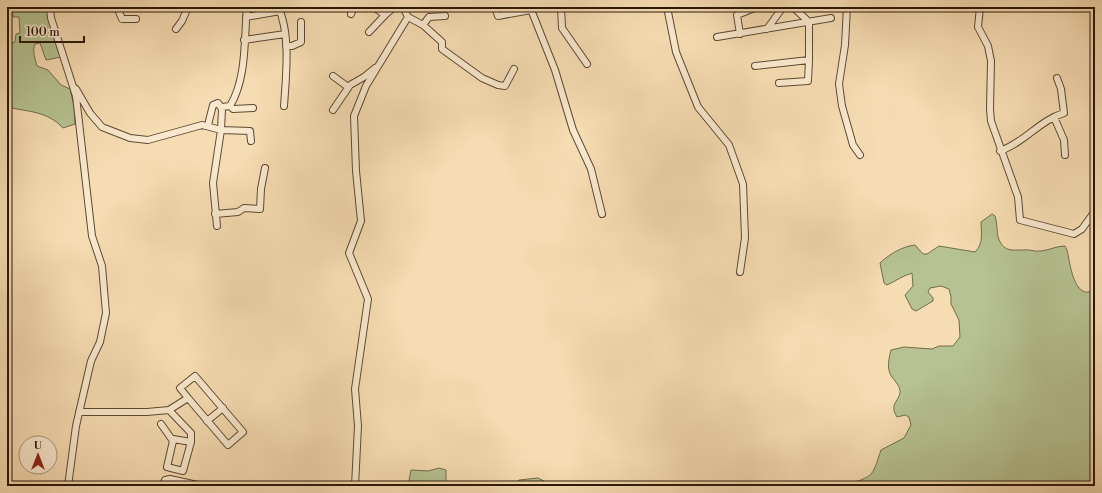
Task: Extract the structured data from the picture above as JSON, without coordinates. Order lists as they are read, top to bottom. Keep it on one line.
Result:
{"scale_bar":"100 m","north":"top"}
